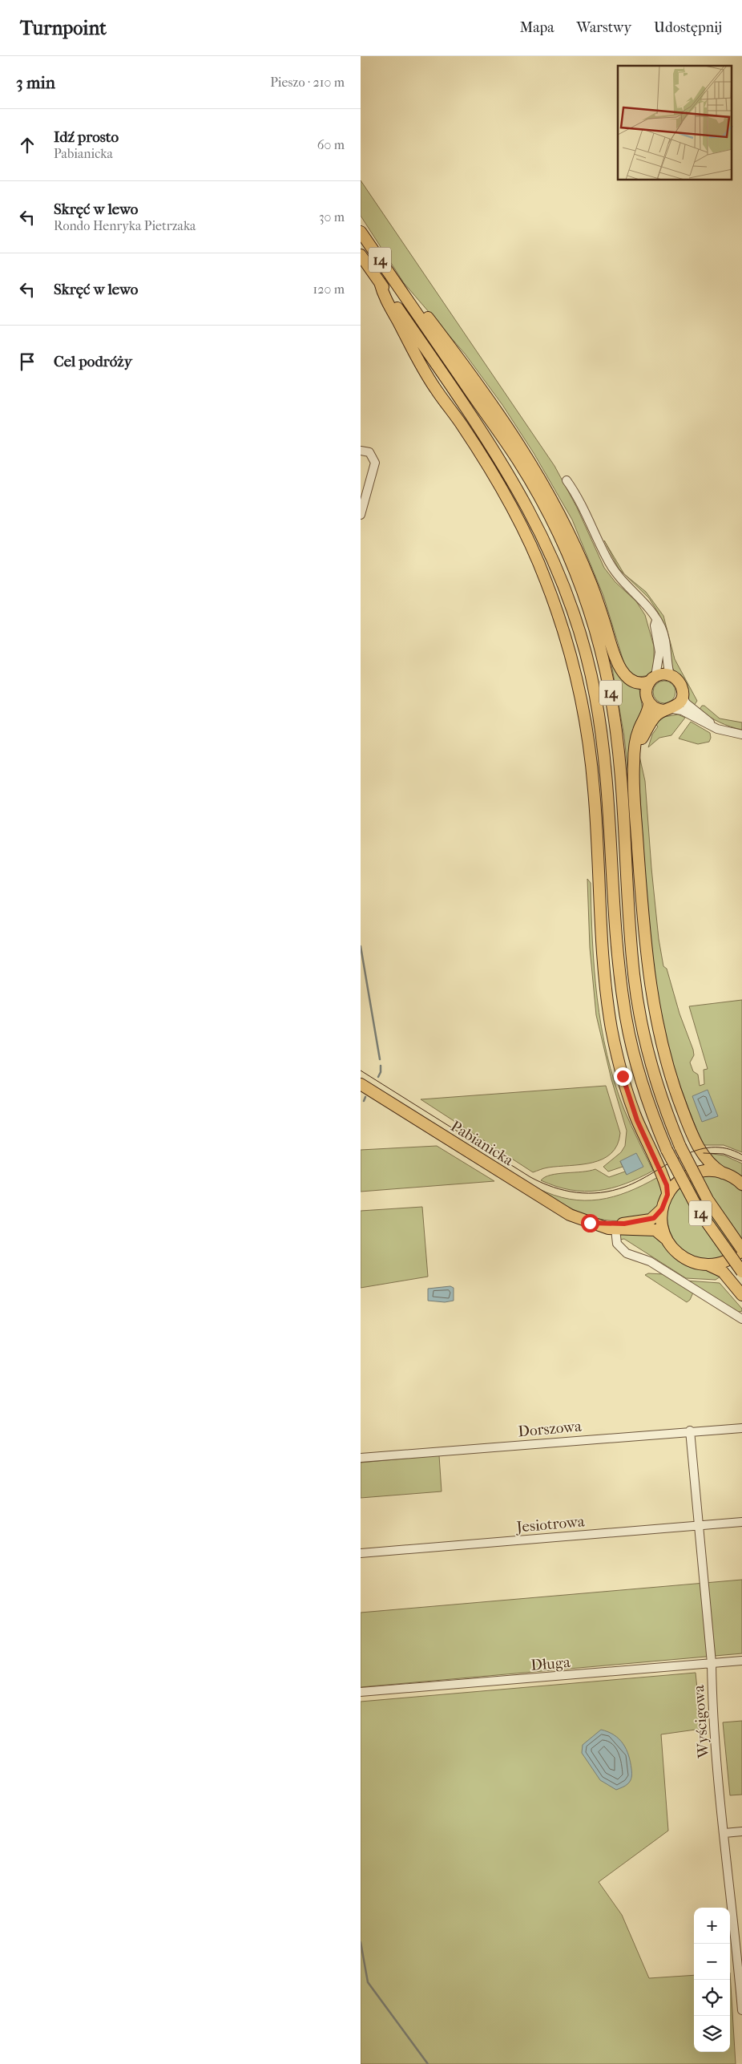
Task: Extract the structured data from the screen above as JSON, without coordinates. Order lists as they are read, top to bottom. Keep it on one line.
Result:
{"streets":{"main road":["14","Pabianicka"],"street":["Dorszowa","Jesiotrowa","Długa","Wyścigowa"]},"crossings":[["Dorszowa","Wyścigowa"],["Jesiotrowa","Wyścigowa"],["Długa","Wyścigowa"]],"page":{"header":"Turnpoint","nav":["Mapa","Warstwy","Udostępnij"],"heading":["3 min","Pieszo · 210 m"],"list":[["Idź prosto","Pabianicka","60 m"],["Skręć w lewo","Rondo Henryka Pietrzaka","30 m"],["Skręć w lewo","120 m"],"Cel podróży"],"map_buttons":["+","−"]}}
